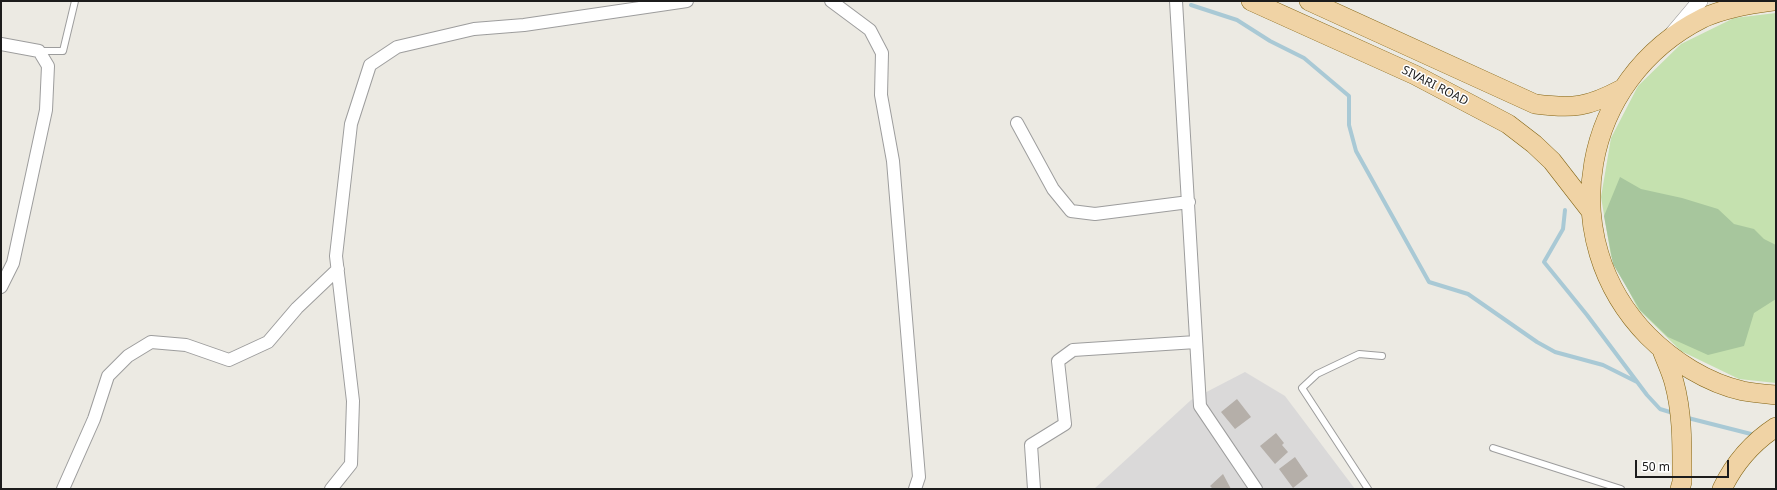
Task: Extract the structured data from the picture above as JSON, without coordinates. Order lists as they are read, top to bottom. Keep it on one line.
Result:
{"streets":{"main road":["SIVARI ROAD"]},"scale_bar":"50 m"}
